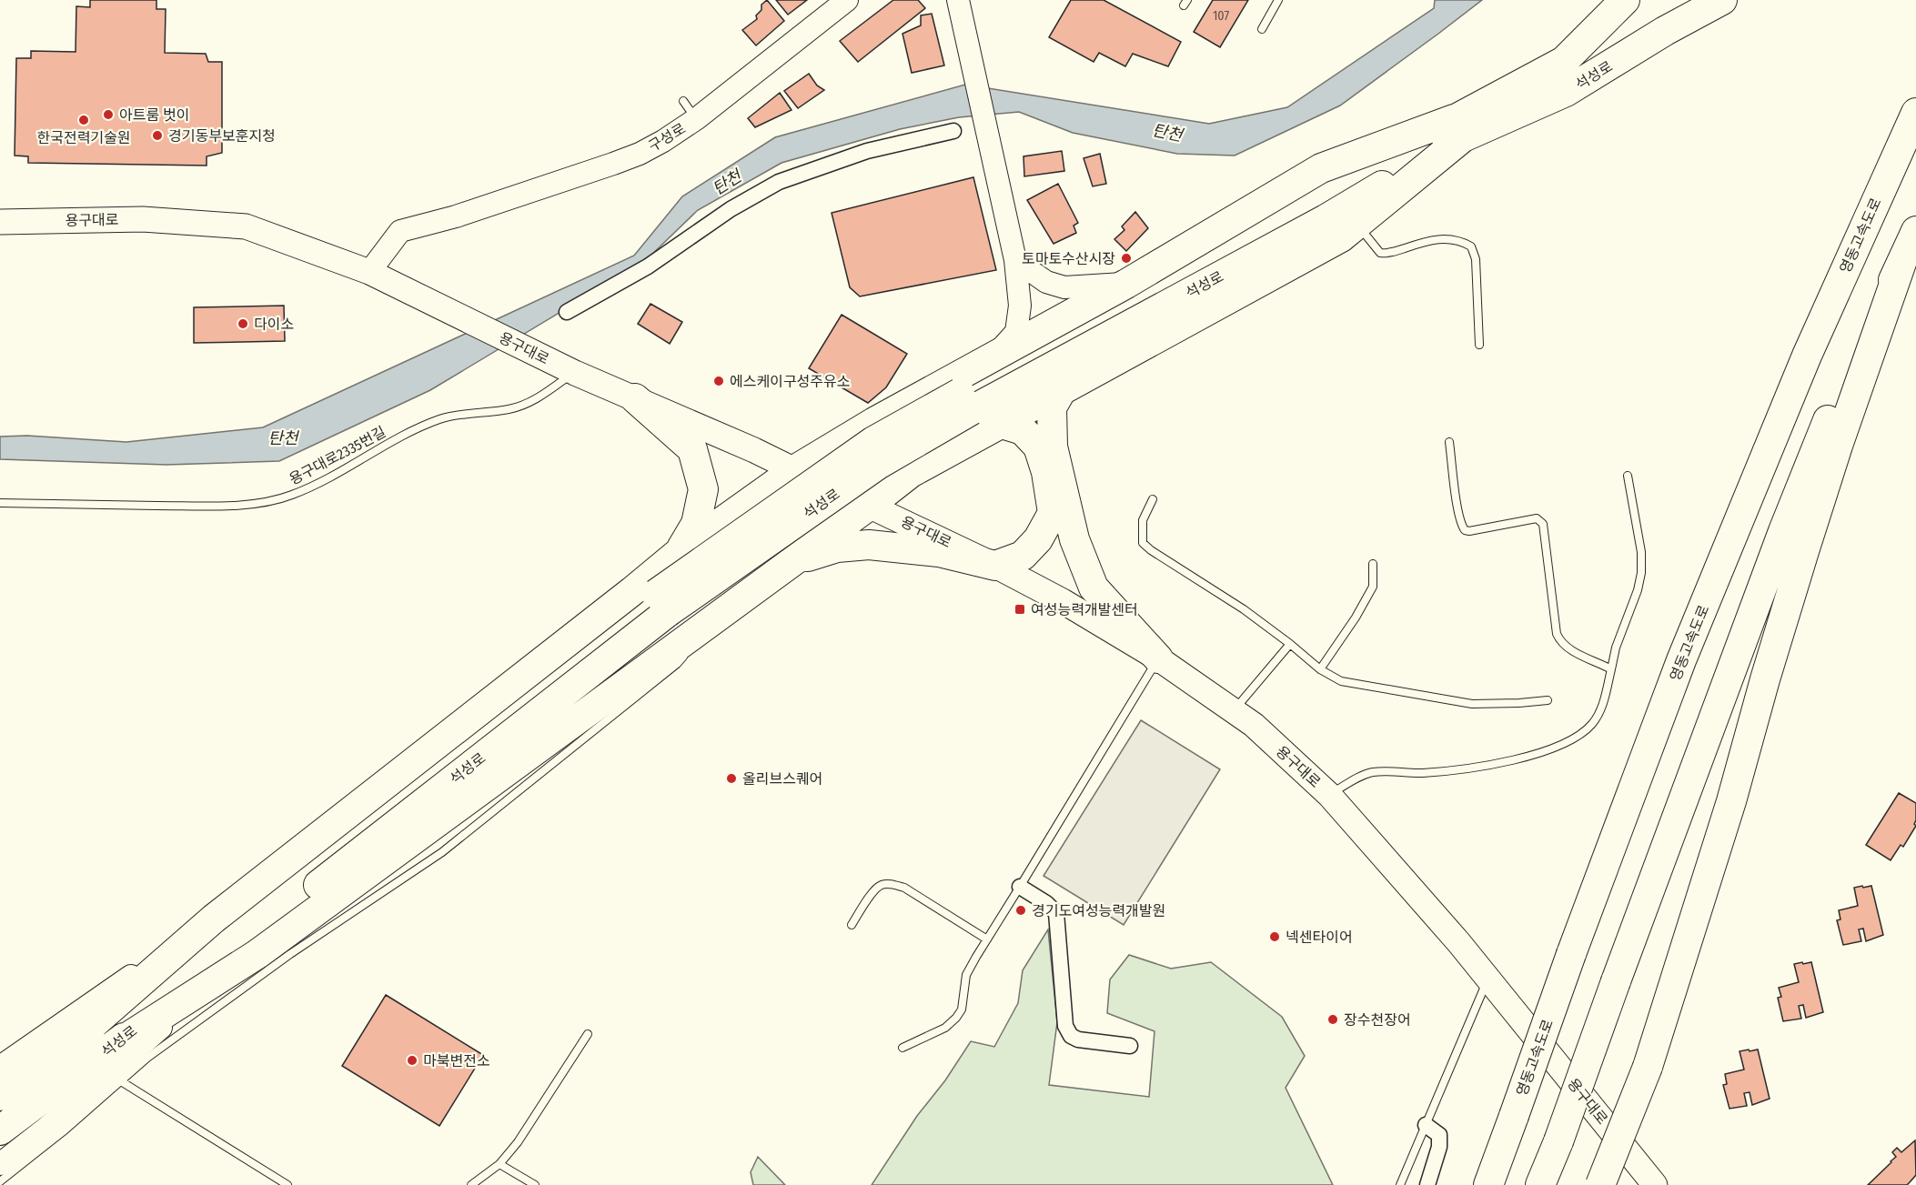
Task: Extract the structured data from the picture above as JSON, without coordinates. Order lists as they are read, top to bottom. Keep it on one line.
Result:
{"streets":{"highway":["석성로","영동고속도로"],"main road":["용구대로"],"street":["구성로"],"lane":["용구대로2335번길"]},"crossings":[["구성로","용구대로"],["용구대로","용구대로2335번길"]],"water":["탄천"],"places":{"other":["아트룸 벗이","한국전력기술원","경기동부보훈지청","토마토수산시장","다이소","에스케이구성주유소","올리브스퀘어","경기도여성능력개발원","넥센타이어","장수천장어","마북변전소"],"transit":["여성능력개발센터"]},"house_numbers":["107"]}
